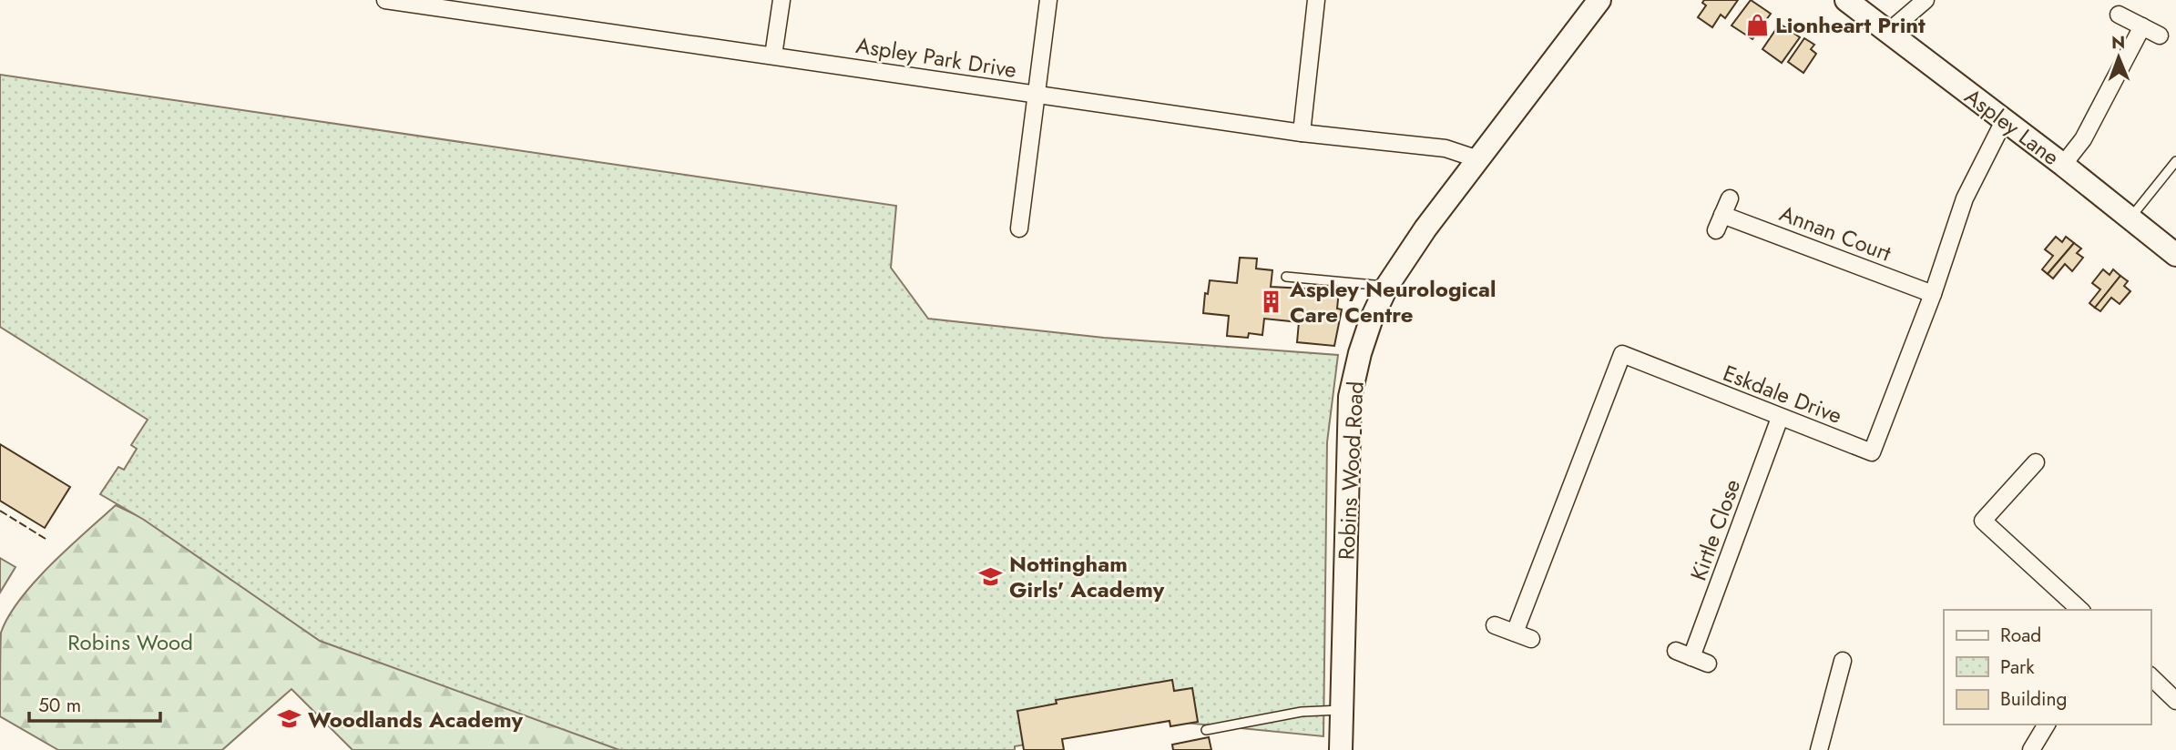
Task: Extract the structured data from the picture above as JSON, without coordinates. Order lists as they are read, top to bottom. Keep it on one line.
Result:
{"streets":{"street":["Aspley Park Drive","Aspley Lane","Annan Court","Eskdale Drive","Robins Wood Road","Kirtle Close"]},"crossings":[["Aspley Park Drive","Robins Wood Road"],["Aspley Lane","Eskdale Drive"],["Annan Court","Eskdale Drive"],["Eskdale Drive","Kirtle Close"]],"parks":["Robins Wood"],"places":{"shop":["Lionheart Print"],"building":["Aspley Neurological Care Centre"],"school or university":["Nottingham Girls' Academy","Woodlands Academy"]},"legend":["Road","Park","Building"],"scale_bar":"50 m","north":"top"}
